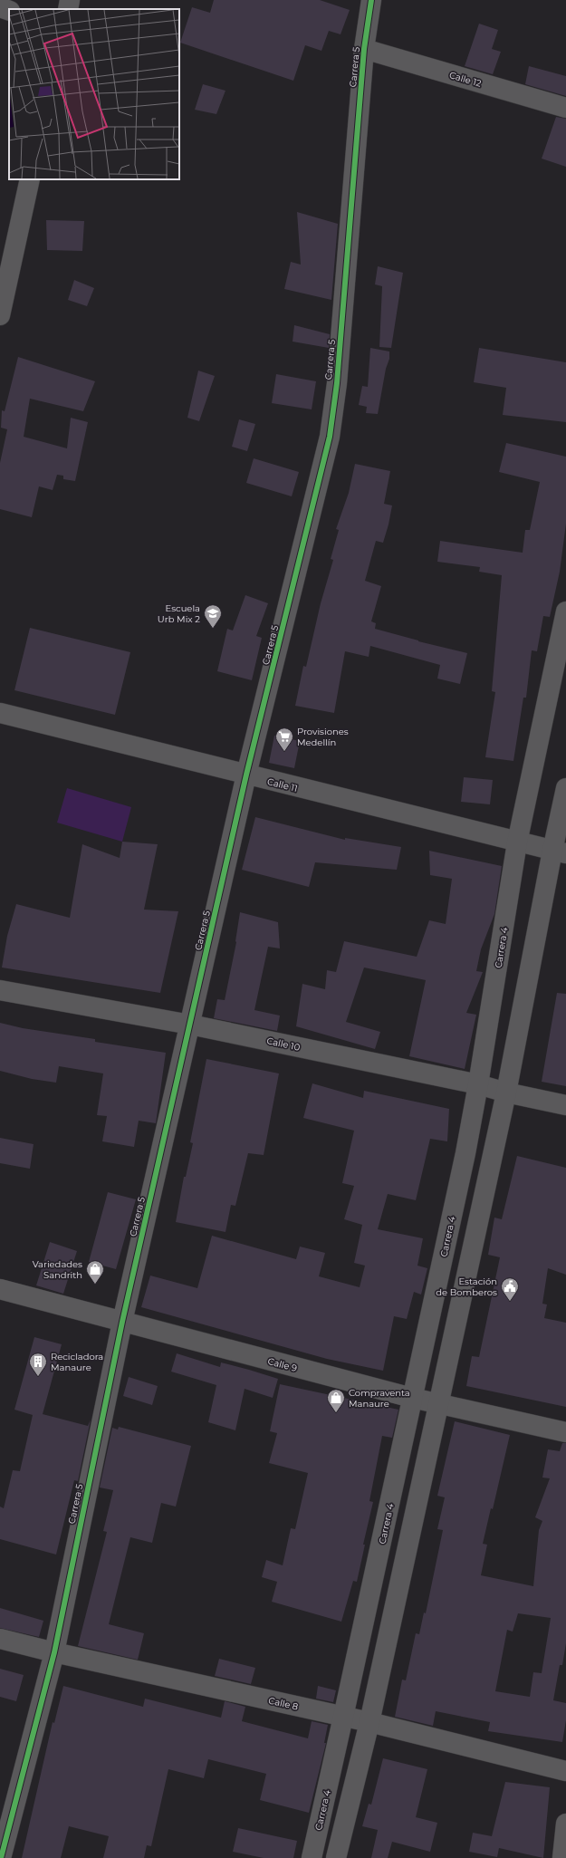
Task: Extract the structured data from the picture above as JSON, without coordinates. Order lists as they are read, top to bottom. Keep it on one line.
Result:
{"streets":{"street":["Carrera 5","Calle 12","Calle 11","Carrera 4","Calle 10","Calle 9","Calle 8"]},"crossings":[["Carrera 5","Calle 12"],["Carrera 5","Calle 11"],["Carrera 5","Calle 10"],["Carrera 5","Calle 9"],["Carrera 5","Calle 8"],["Calle 11","Carrera 4"],["Carrera 4","Calle 10"],["Carrera 4","Calle 9"],["Carrera 4","Calle 8"]],"places":{"school or university":["Escuela Urb Mix 2"],"supermarket":["Provisiones Medellín"],"shop":["Variedades Sandrith","Compraventa Manaure"],"public building":["Estación de Bomberos"],"building":["Recicladora Manaure"]}}
